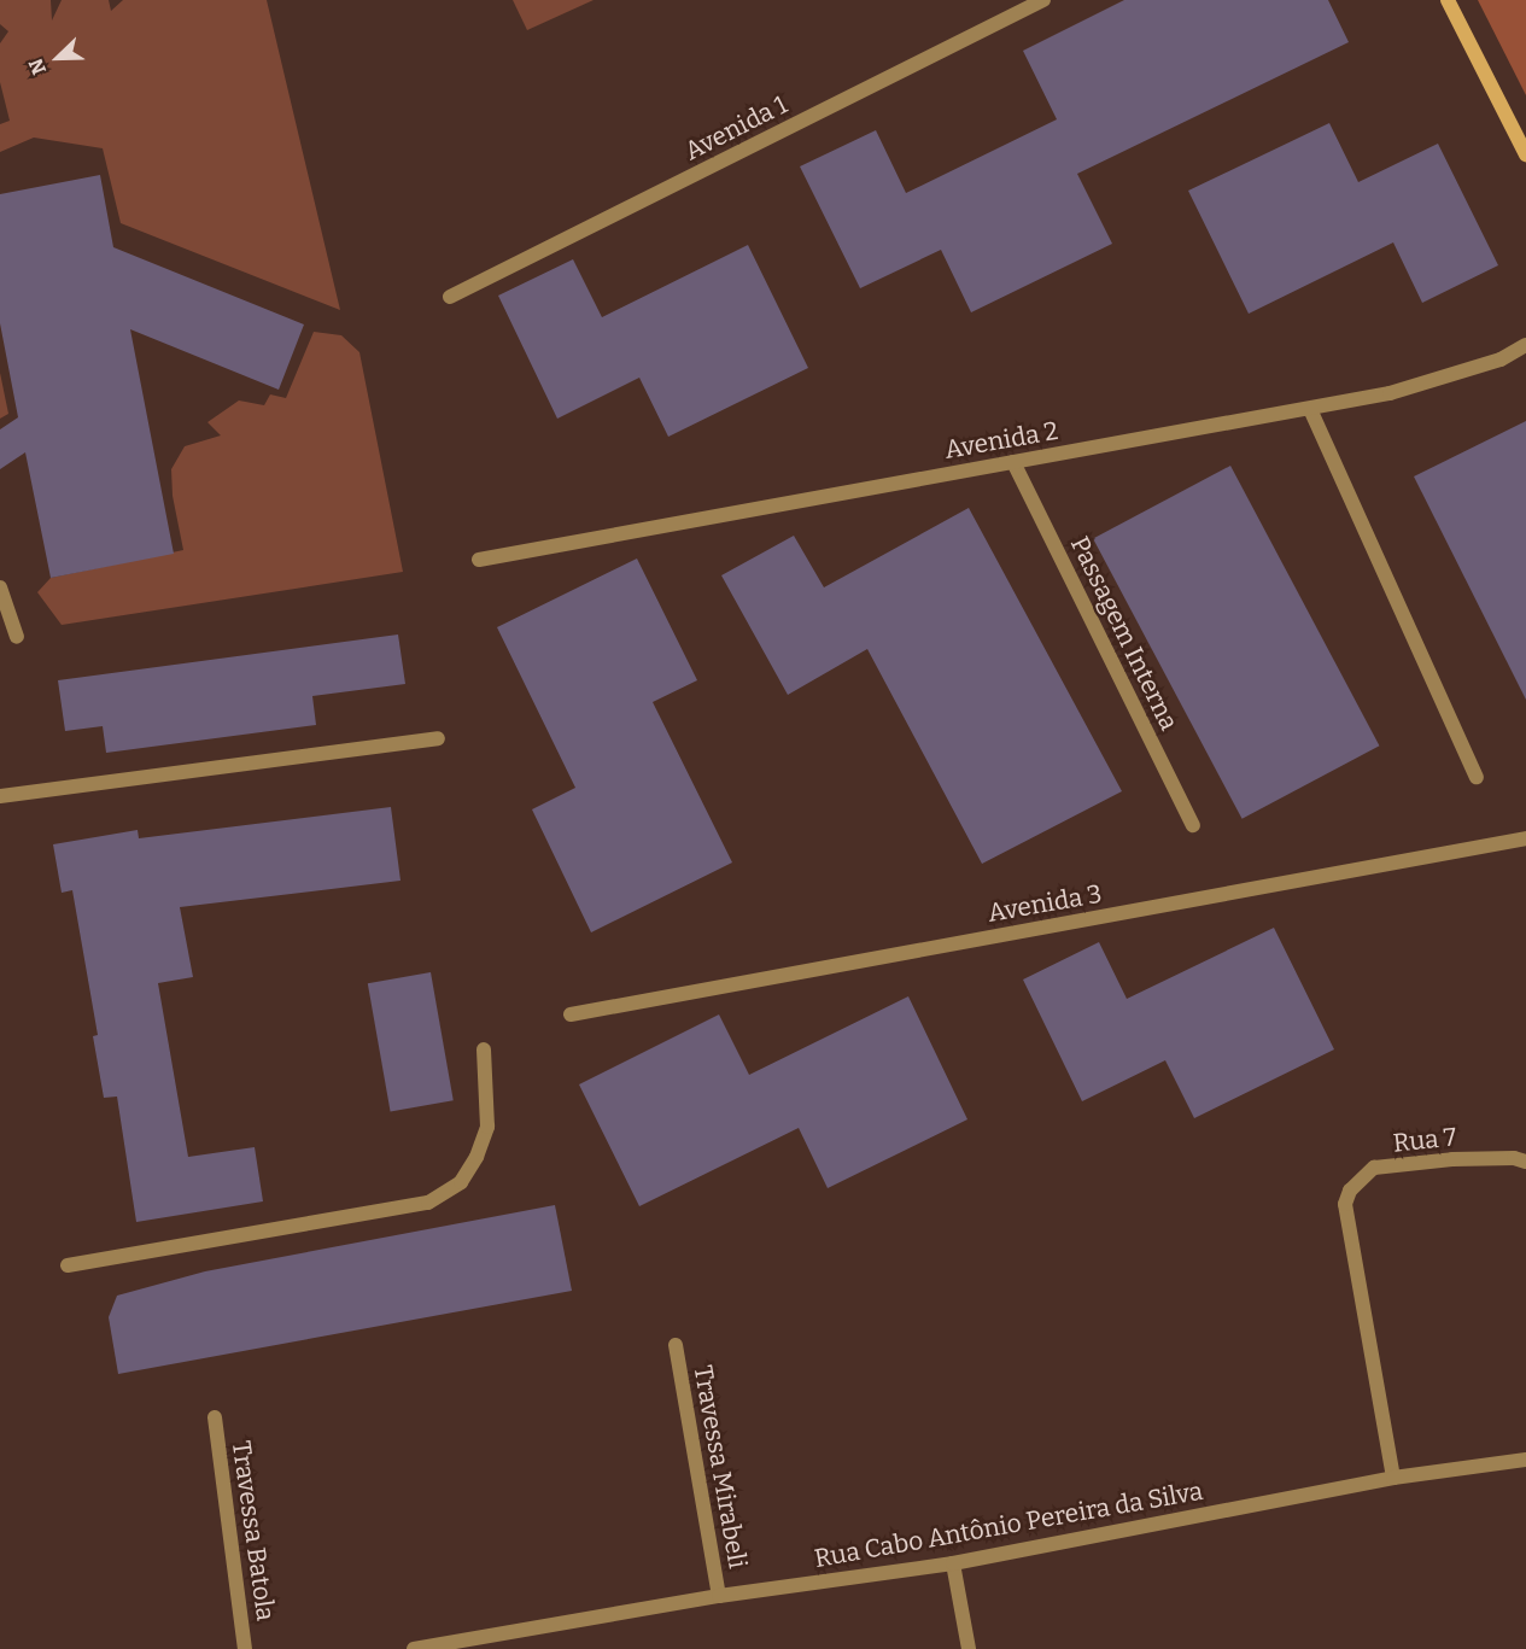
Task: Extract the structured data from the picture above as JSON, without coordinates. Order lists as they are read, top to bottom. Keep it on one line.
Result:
{"streets":{"street":["Avenida 1","Avenida 2","Passagem Interna","Avenida 3","Rua 7","Travessa Mirabeli","Rua Cabo Antônio Pereira da Silva","Travessa Batola"]},"crossings":[["Avenida 2","Passagem Interna"],["Rua 7","Rua Cabo Antônio Pereira da Silva"],["Travessa Mirabeli","Rua Cabo Antônio Pereira da Silva"]],"north":"bottom left"}
